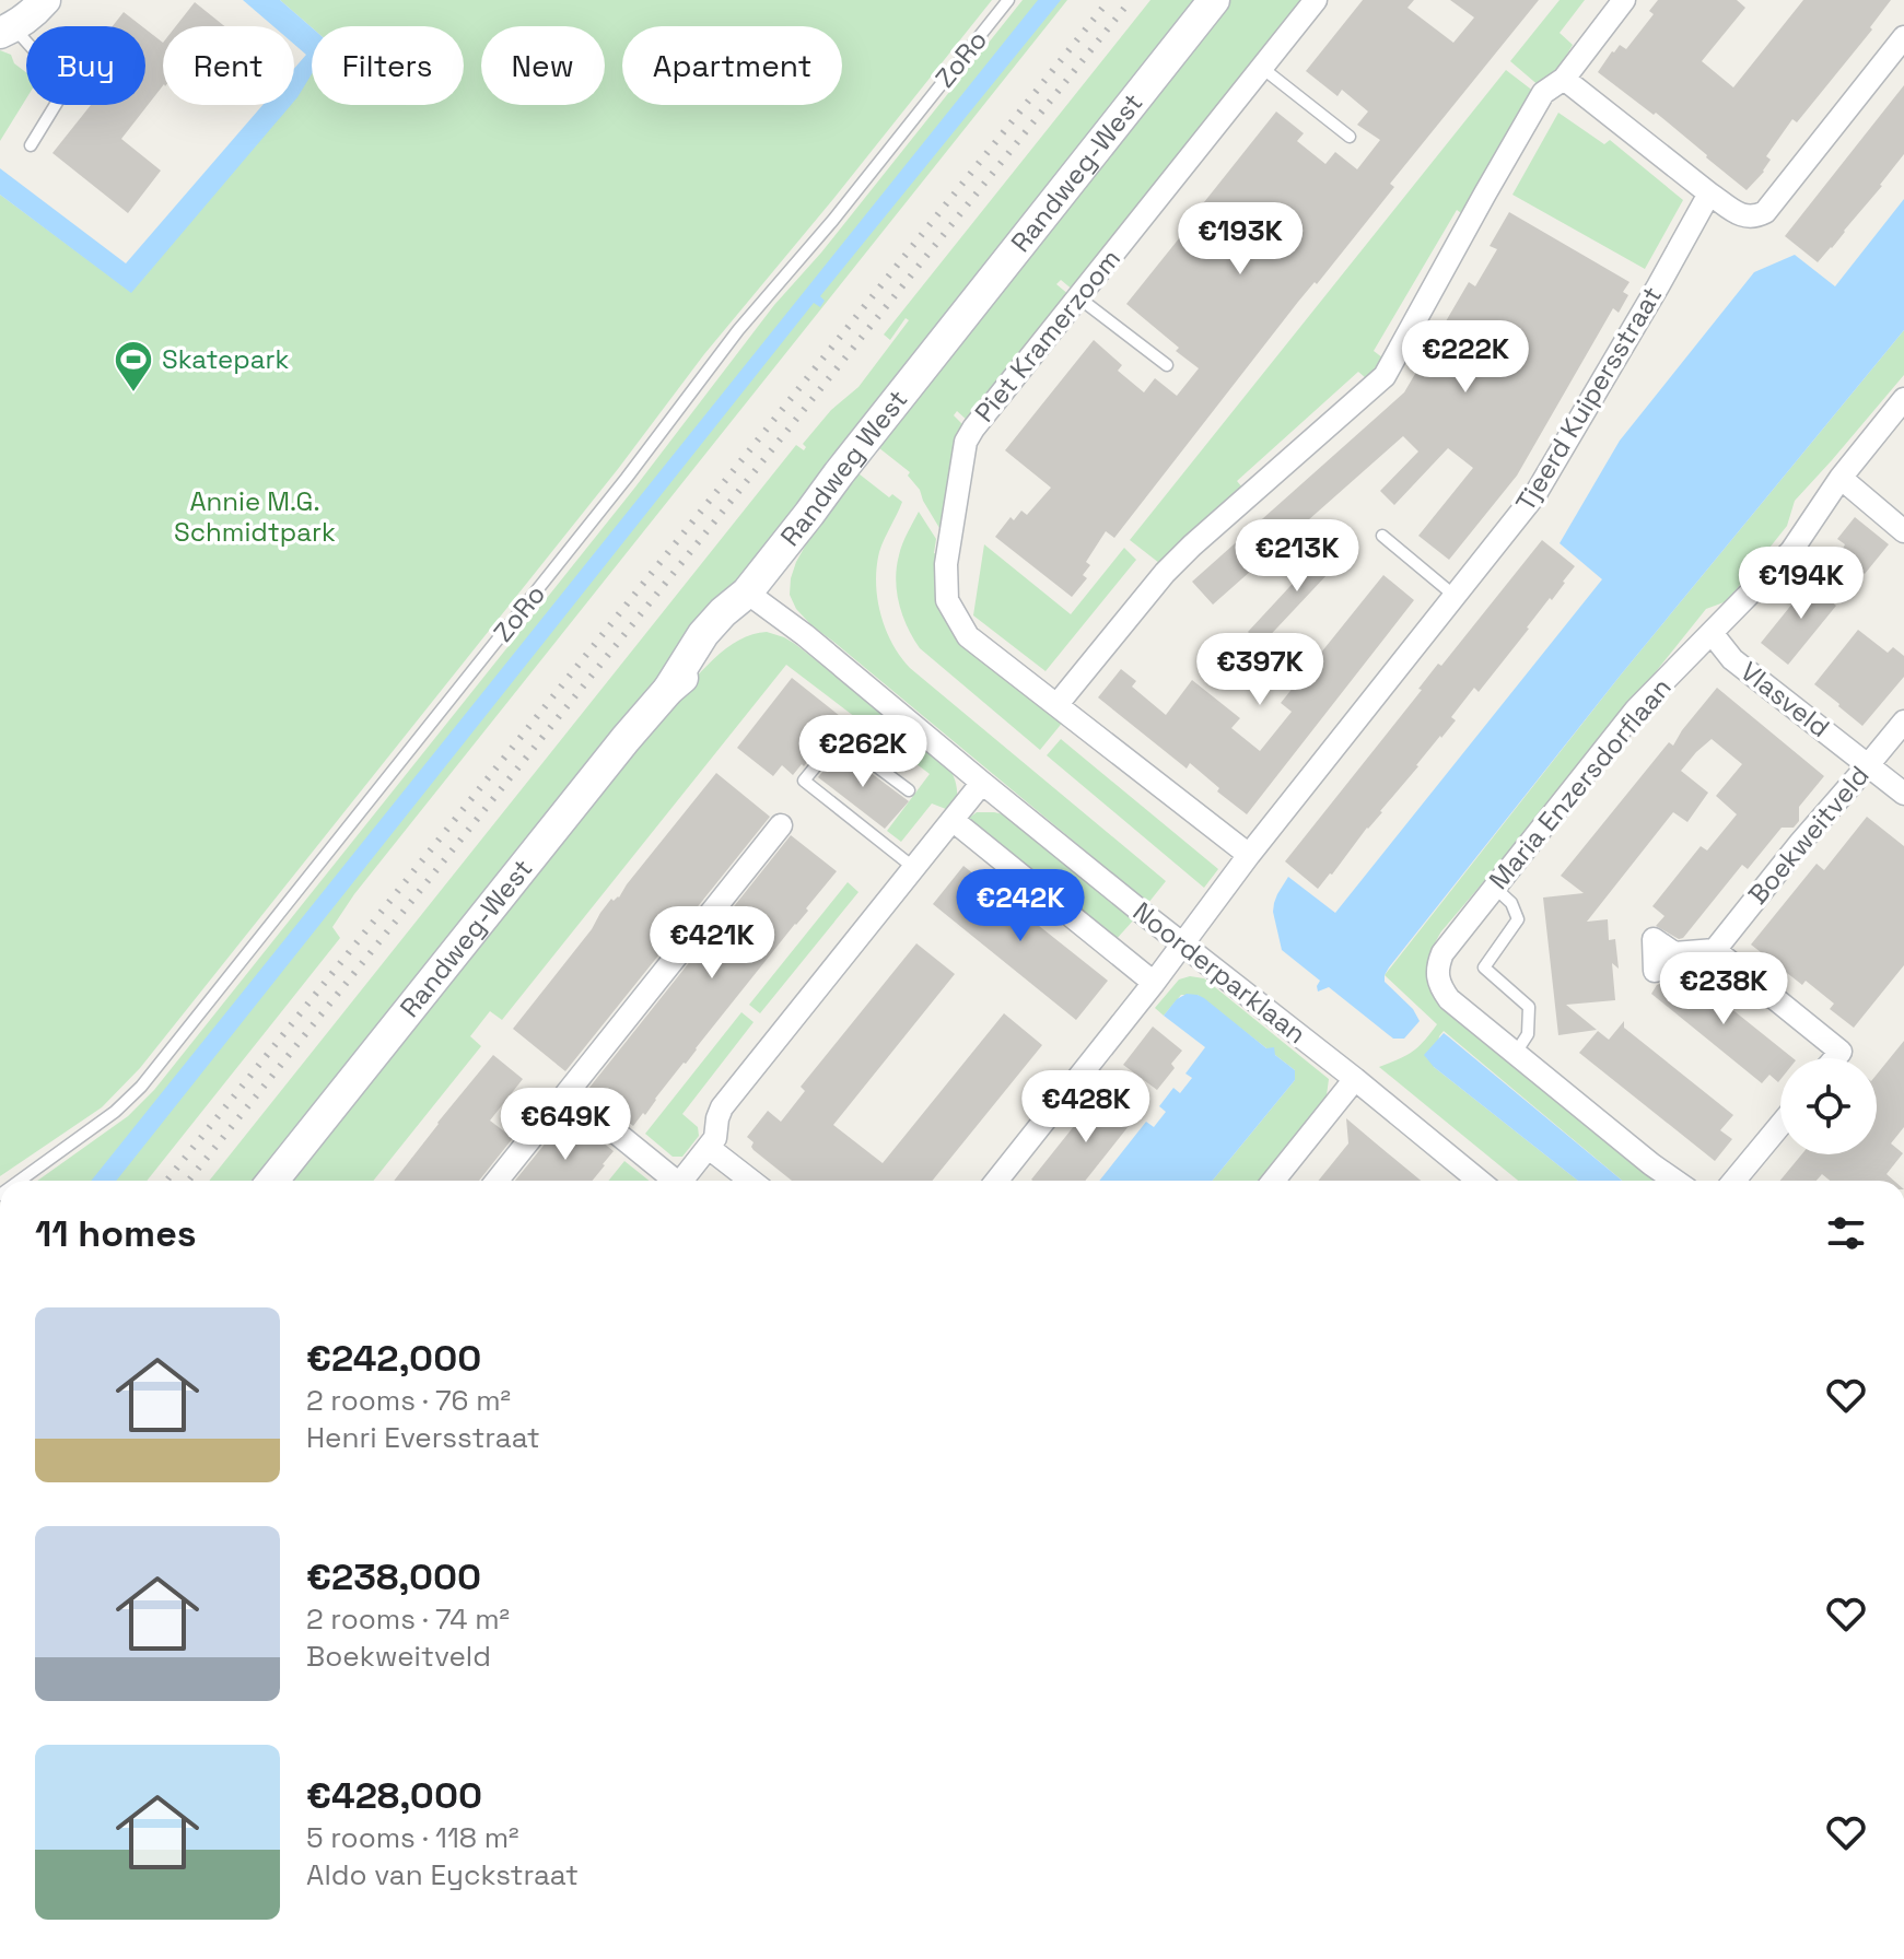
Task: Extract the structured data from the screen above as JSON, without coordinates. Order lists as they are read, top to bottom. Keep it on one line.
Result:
{"streets":{"main road":["Randweg-West","Randweg West"],"street":["Piet Kramerzoom","Tjeerd Kuipersstraat","Vlasveld","Maria Enzersdorflaan","Boekweitveld","Noorderparklaan"],"lane":["ZoRo"]},"crossings":[["Randweg-West","Randweg West"],["Piet Kramerzoom","Tjeerd Kuipersstraat"],["Tjeerd Kuipersstraat","Noorderparklaan"],["Randweg West","Noorderparklaan"],["Vlasveld","Maria Enzersdorflaan"],["Vlasveld","Boekweitveld"]],"parks":["Annie M.G. Schmidtpark"],"places":{"sports":["Skatepark"]},"page":{"chip":["Buy","Rent","Filters","New","Apartment"],"price":["€193K","€222K","€213K","€194K","€397K","€262K","€242K","€421K","€238K","€428K","€649K"],"heading":"11 homes","list":[{"name":"€242,000","note":"2 rooms · 76 m² · Henri Eversstraat"},{"name":"€238,000","note":"2 rooms · 74 m² · Boekweitveld"},{"name":"€428,000","note":"5 rooms · 118 m² · Aldo van Eyckstraat"}]}}
